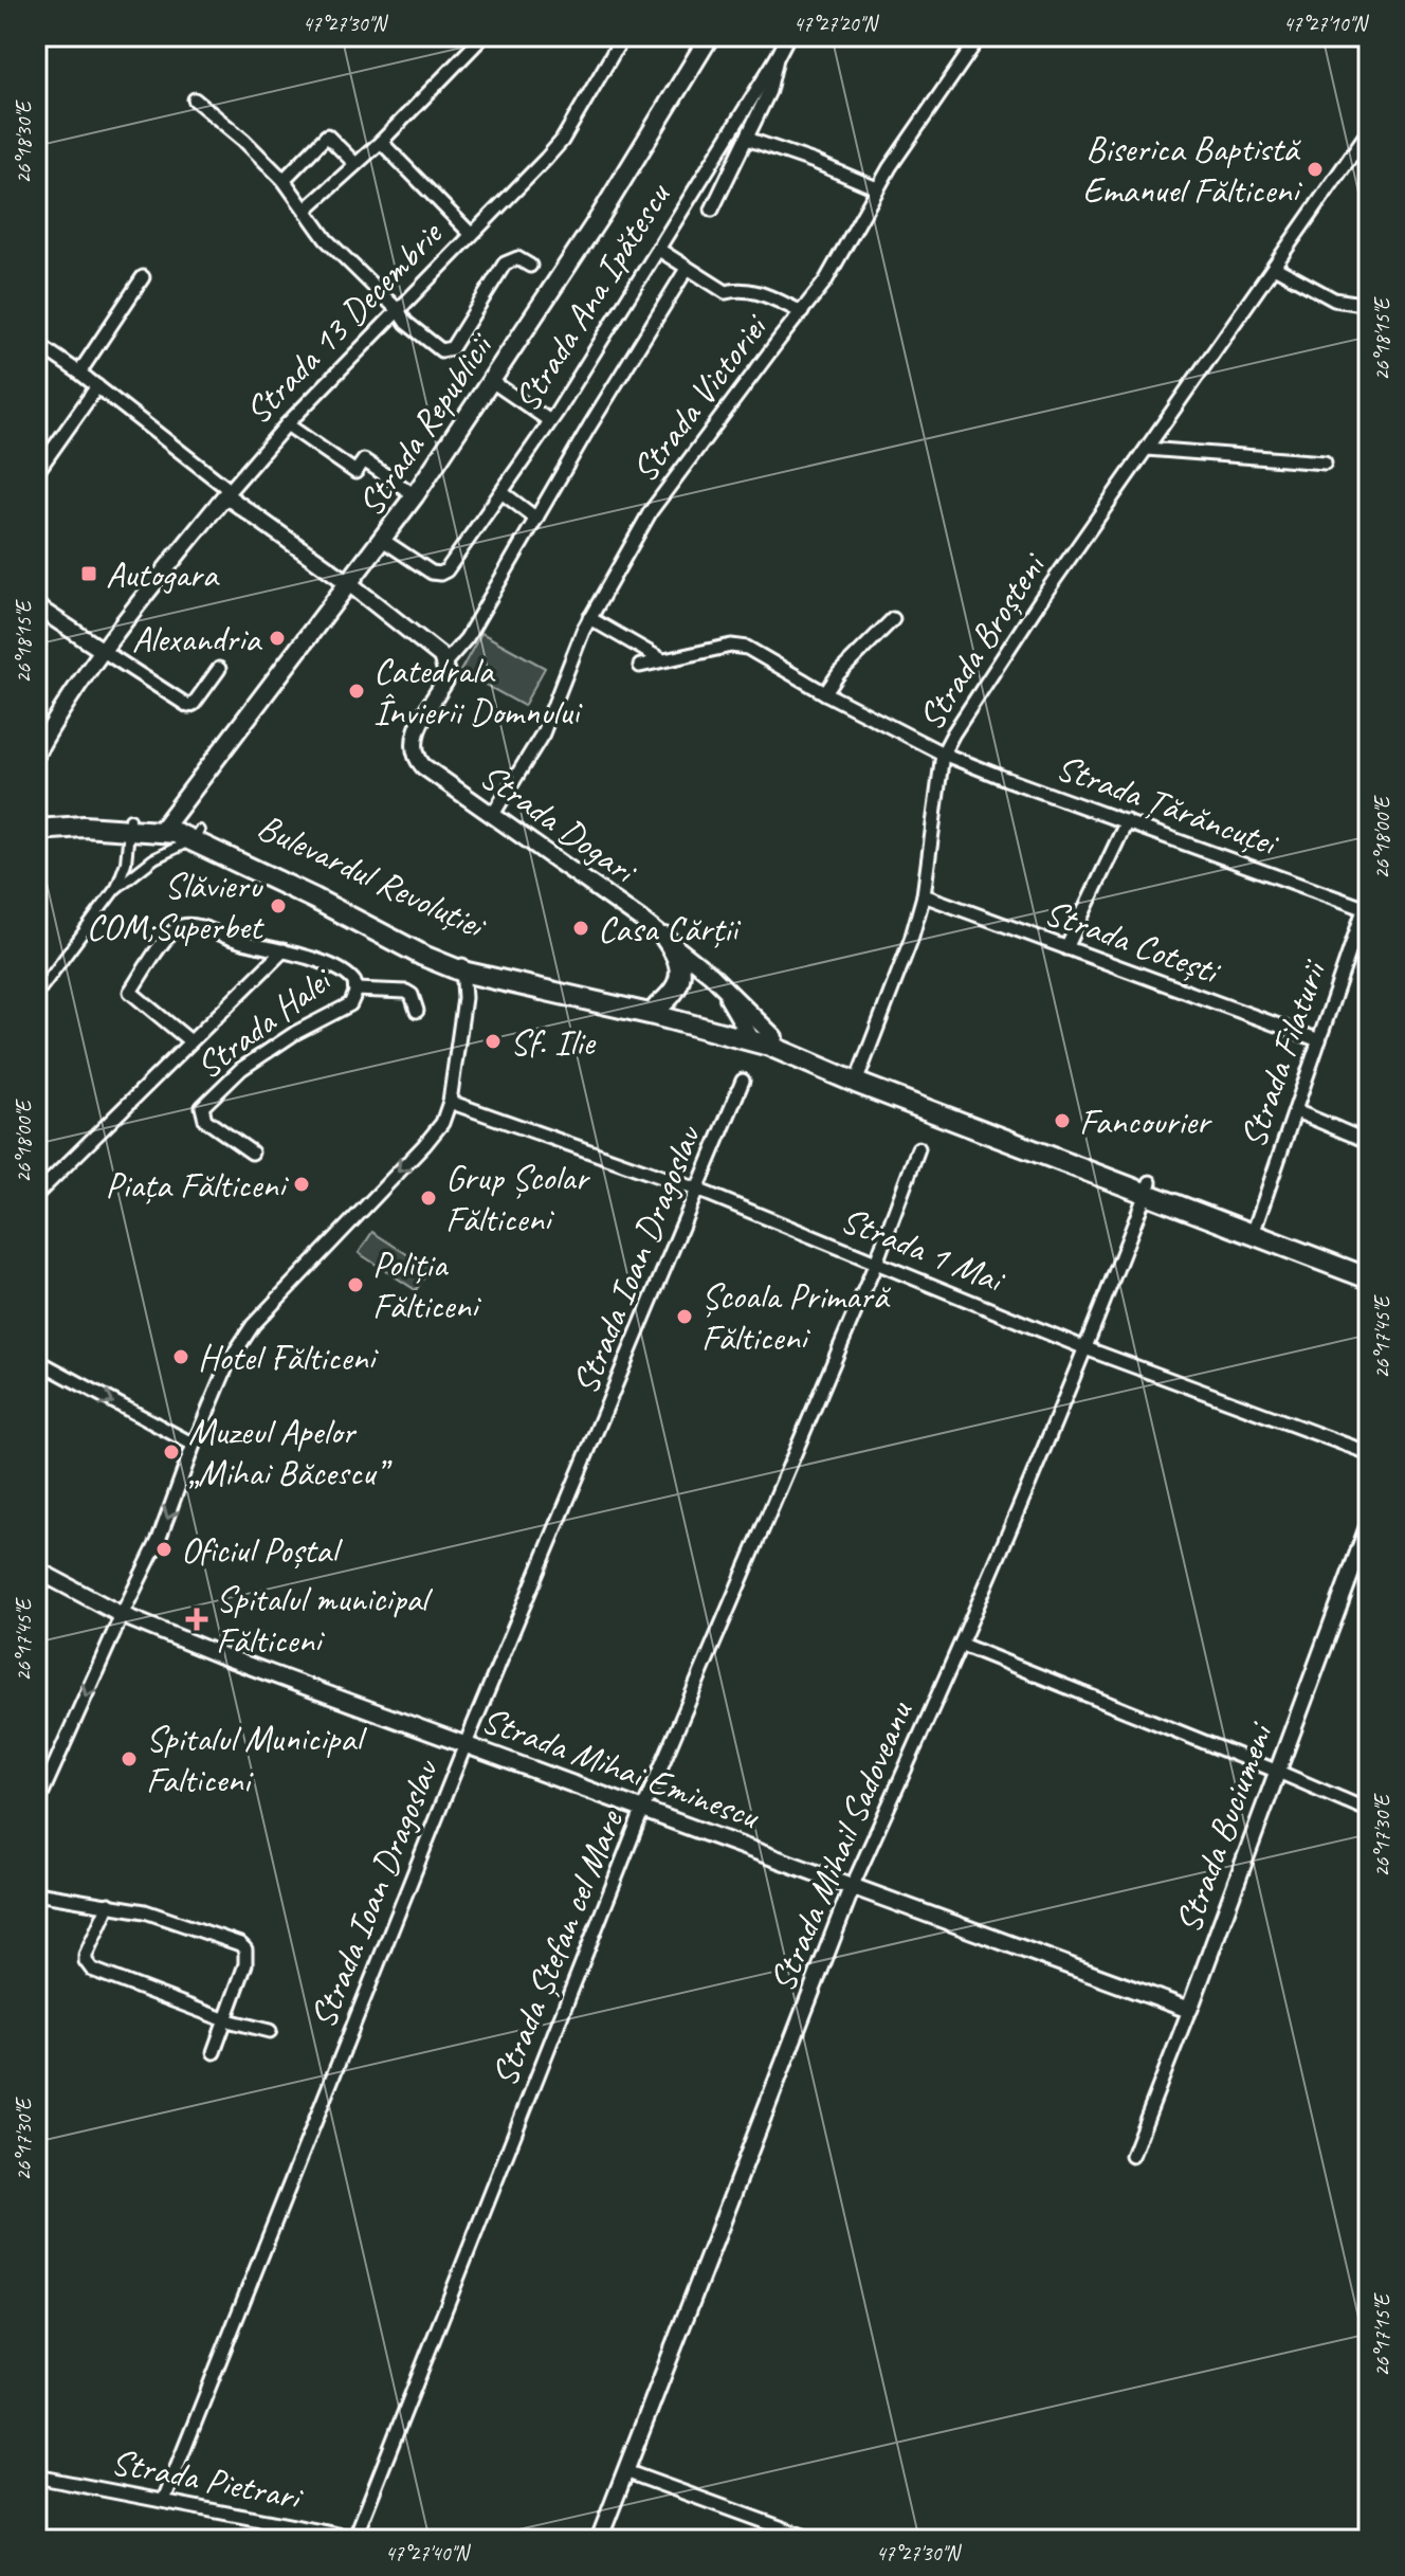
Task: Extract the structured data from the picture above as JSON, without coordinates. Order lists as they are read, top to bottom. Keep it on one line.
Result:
{"streets":{"main road":["Strada Republicii","Bulevardul Revoluției"],"street":["Strada Ana Ipătescu","Strada 13 Decembrie","Strada Victoriei","Strada Broșteni","Strada Țărăncuței","Strada Dogari","Strada Cotești","Strada Halei","Strada Filaturii","Strada 1 Mai","Strada Ioan Dragoslav","Strada Mihai Eminescu","Strada Buciumeni","Strada Mihail Sadoveanu","Strada Ștefan cel Mare","Strada Pietrari"]},"crossings":[["Strada Ana Ipătescu","Strada Republicii"],["Strada Victoriei","Strada Dogari"],["Strada Republicii","Bulevardul Revoluției"],["Strada Broșteni","Strada Țărăncuței"],["Strada Broșteni","Strada Cotești"],["Strada Țărăncuței","Strada Filaturii"],["Strada Dogari","Bulevardul Revoluției"],["Strada Cotești","Strada Filaturii"],["Strada 1 Mai","Strada Ioan Dragoslav"],["Strada 1 Mai","Strada Mihail Sadoveanu"],["Strada 1 Mai","Strada Ștefan cel Mare"],["Strada Ioan Dragoslav","Strada Mihai Eminescu"],["Strada Ioan Dragoslav","Strada Pietrari"],["Strada Mihai Eminescu","Strada Buciumeni"],["Strada Mihai Eminescu","Strada Mihail Sadoveanu"],["Strada Mihai Eminescu","Strada Ștefan cel Mare"],["Strada Ștefan cel Mare","Strada Pietrari"]],"places":{"other":["Biserica Baptistă Emanuel Fălticeni","Alexandria","Catedrala Învierii Domnului","Slăvieru COM;Superbet","Casa Cărții","Sf. Ilie","Fancourier","Piața Fălticeni","Grup Școlar Fălticeni","Poliția Fălticeni","Școala Primară Fălticeni","Hotel Fălticeni","Muzeul Apelor „Mihai Băcescu”","Oficiul Poștal","Spitalul Municipal Falticeni"],"transit":["Autogara"],"health":["Spitalul municipal Fălticeni"]},"coordinates":["47°27'30\"N","47°27'20\"N","47°27'10\"N","26°18'30\"E","26°18'15\"E","26°18'00\"E","26°17'45\"E","26°17'30\"E","26°17'15\"E","47°27'40\"N"]}
